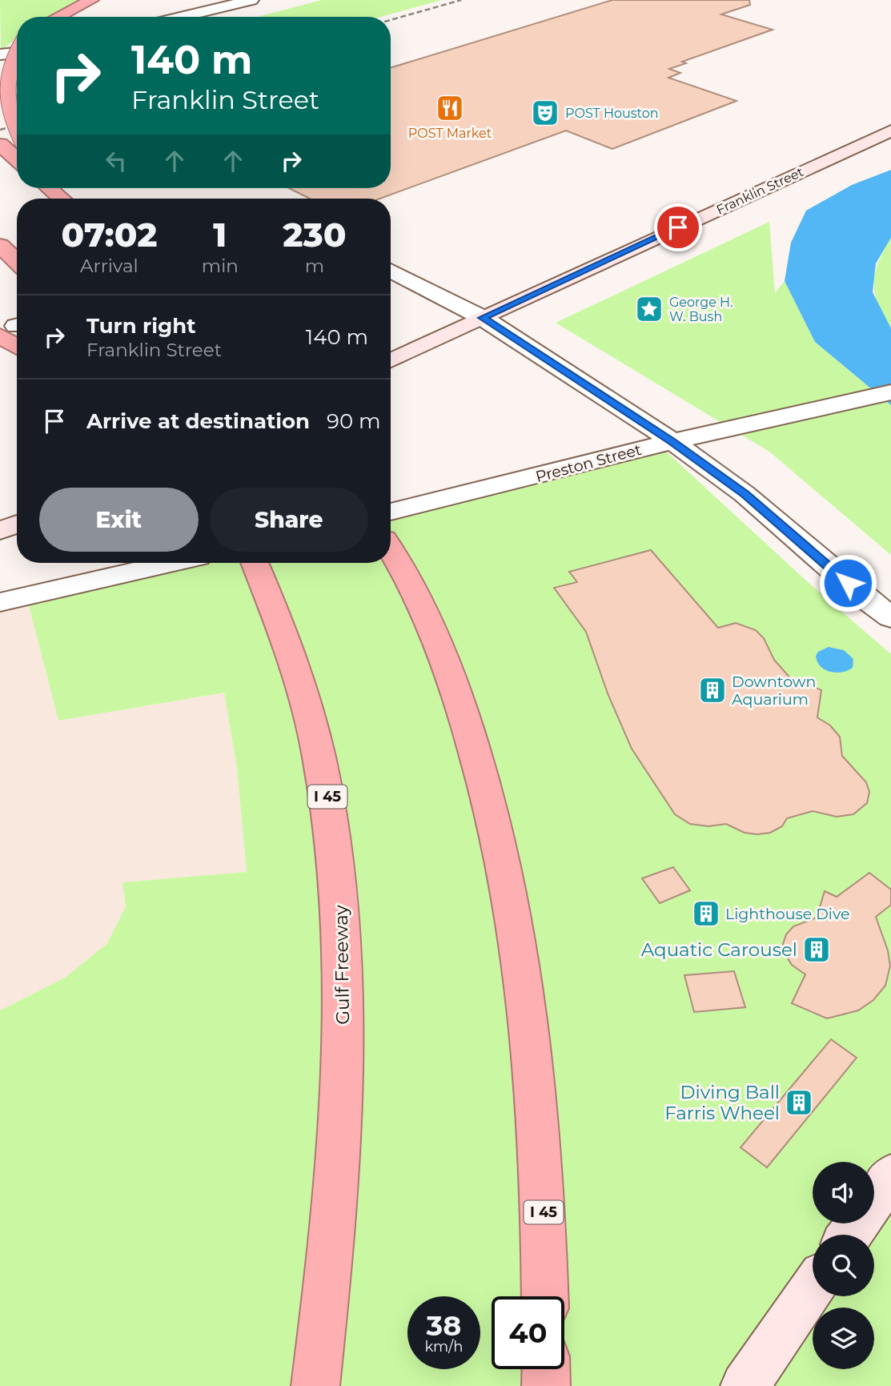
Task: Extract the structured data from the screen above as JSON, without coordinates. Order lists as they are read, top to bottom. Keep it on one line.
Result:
{"streets":{"highway":["I 45","Gulf Freeway"],"main road":["Franklin Street"],"street":["Preston Street"]},"places":{"restaurant":["POST Market"],"theatre":["POST Houston"],"place":["George H. W. Bush"],"building":["Downtown Aquarium","Lighthouse Dive","Aquatic Carousel","Diving Ball Farris Wheel"]},"page":{"turn":["140 m","Franklin Street"],"eta":["07:02","Arrival","1","min","230","m"],"list":[{"name":"Turn right","note":"Franklin Street","value":"140 m"},{"name":"Arrive at destination","value":"90 m"}],"buttons":["Exit","Share"],"speed":"38 km/h","limit":"40"}}
